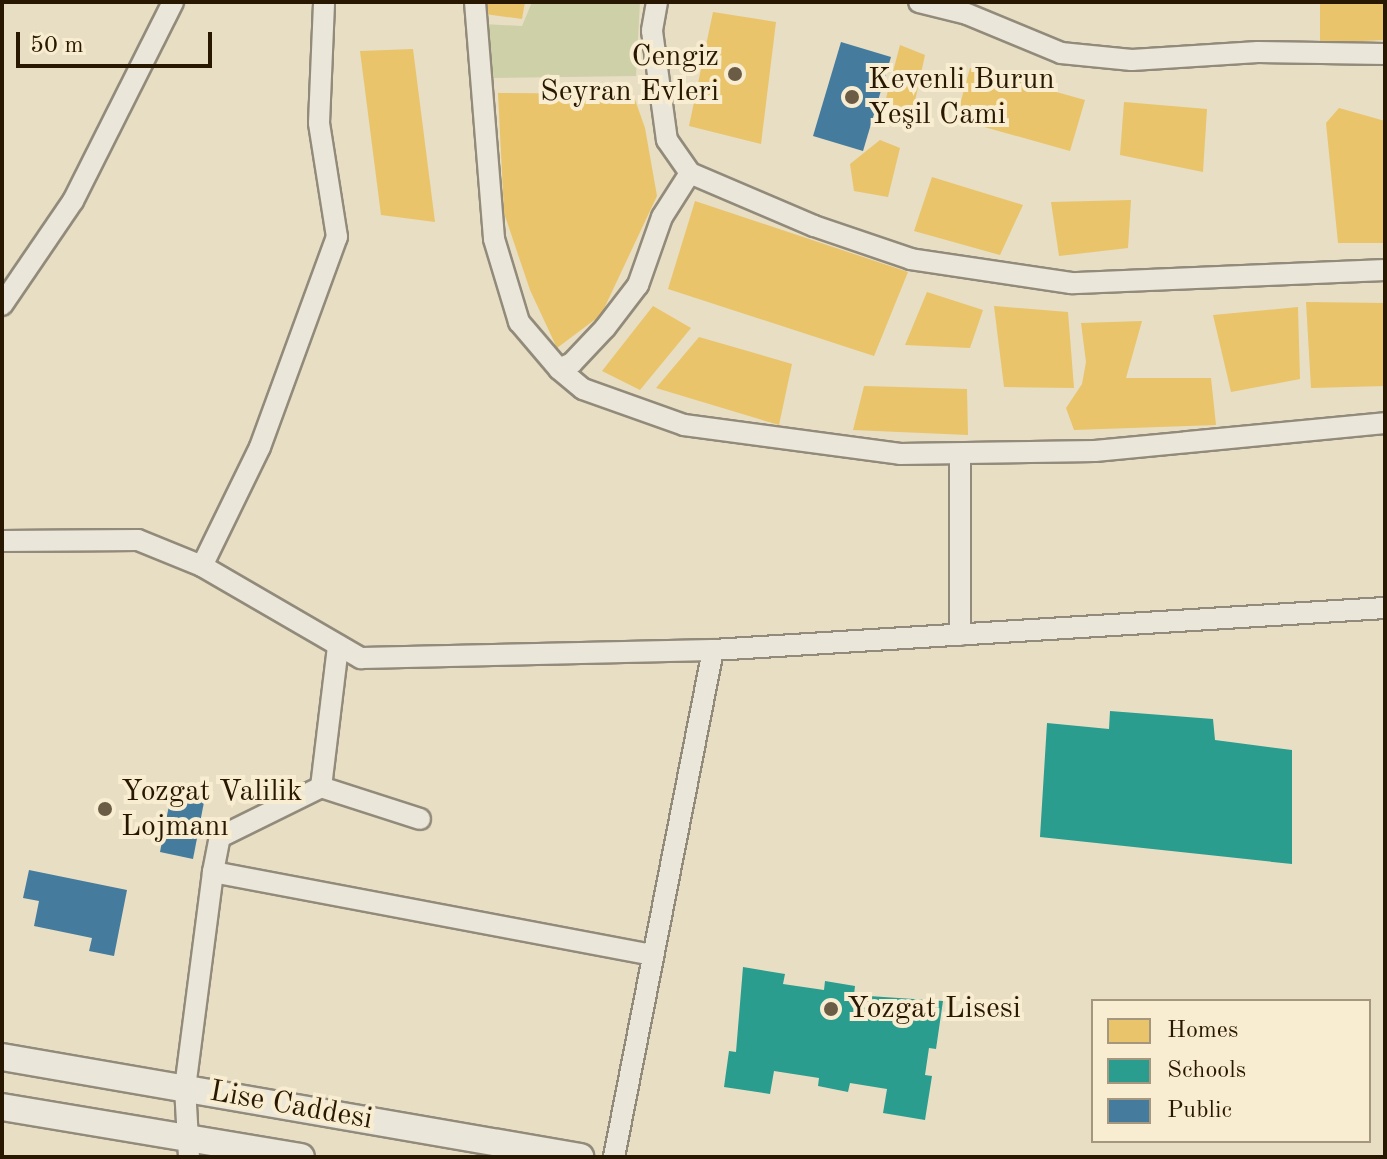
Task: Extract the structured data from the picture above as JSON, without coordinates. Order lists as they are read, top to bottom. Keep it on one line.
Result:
{"streets":{"street":["Lise Caddesi"]},"places":["Cengiz Seyran Evleri","Kevenli Burun Yeşil Cami","Yozgat Valilik Lojmanı","Yozgat Lisesi"],"legend":["Homes","Schools","Public"],"scale_bar":"50 m"}
